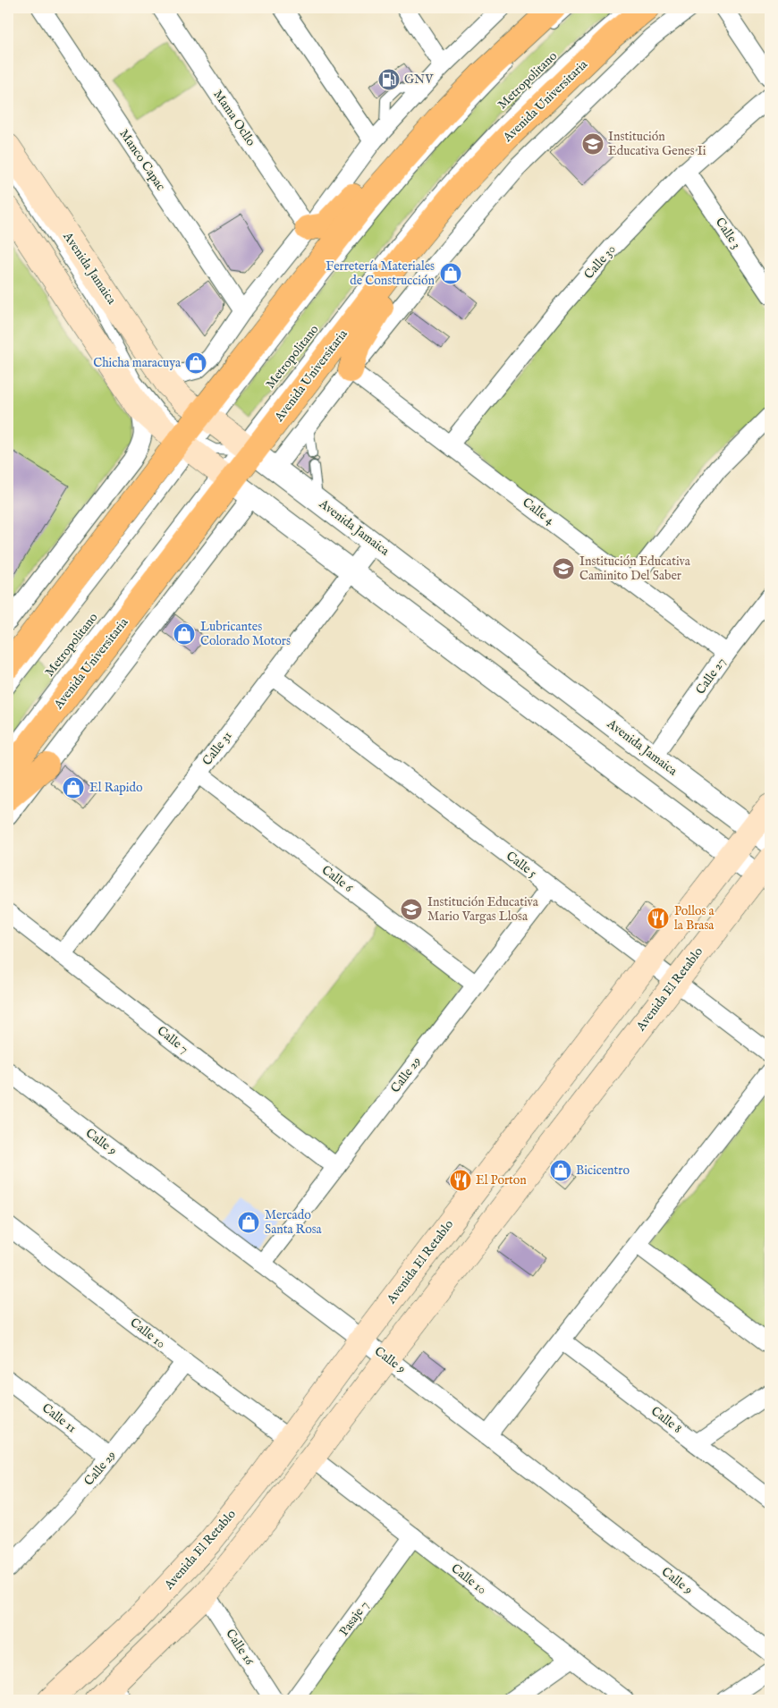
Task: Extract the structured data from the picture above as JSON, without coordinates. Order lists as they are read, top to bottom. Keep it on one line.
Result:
{"streets":{"main road":["Avenida Universitaria","Avenida Jamaica","Avenida El Retablo"],"street":["Mama Ocllo","Manco Capac","Calle 3","Calle 30","Calle 4","Calle 27","Calle 31","Calle 5","Calle 6","Calle 7","Calle 29","Calle 9","Calle 10","Calle 11","Calle 8","Pasaje 7","Calle 16"],"lane":["Metropolitano"]},"crossings":[["Metropolitano","Avenida Universitaria"],["Metropolitano","Avenida Jamaica"],["Avenida Universitaria","Avenida Jamaica"],["Calle 3","Calle 30"],["Calle 30","Calle 4"],["Avenida Jamaica","Calle 27"],["Avenida Jamaica","Calle 31"],["Avenida Jamaica","Avenida El Retablo"],["Calle 4","Calle 27"],["Calle 31","Calle 5"],["Calle 31","Calle 6"],["Calle 31","Calle 7"],["Calle 5","Avenida El Retablo"],["Calle 5","Calle 29"],["Calle 6","Calle 29"],["Avenida El Retablo","Calle 9"],["Avenida El Retablo","Calle 10"],["Avenida El Retablo","Calle 16"],["Calle 7","Calle 29"],["Calle 29","Calle 9"],["Calle 29","Calle 10"],["Calle 29","Calle 11"],["Calle 10","Pasaje 7"]],"places":{"fuel station":["GNV"],"school or university":["Institución Educativa Genes Ii","Institución Educativa Caminito Del Saber","Institución Educativa Mario Vargas Llosa"],"shop":["Ferretería Materiales de Construcción","Chicha maracuya","Lubricantes Colorado Motors","El Rapido","Bicicentro","Mercado Santa Rosa"],"restaurant":["Pollos a la Brasa","El Porton"]}}
